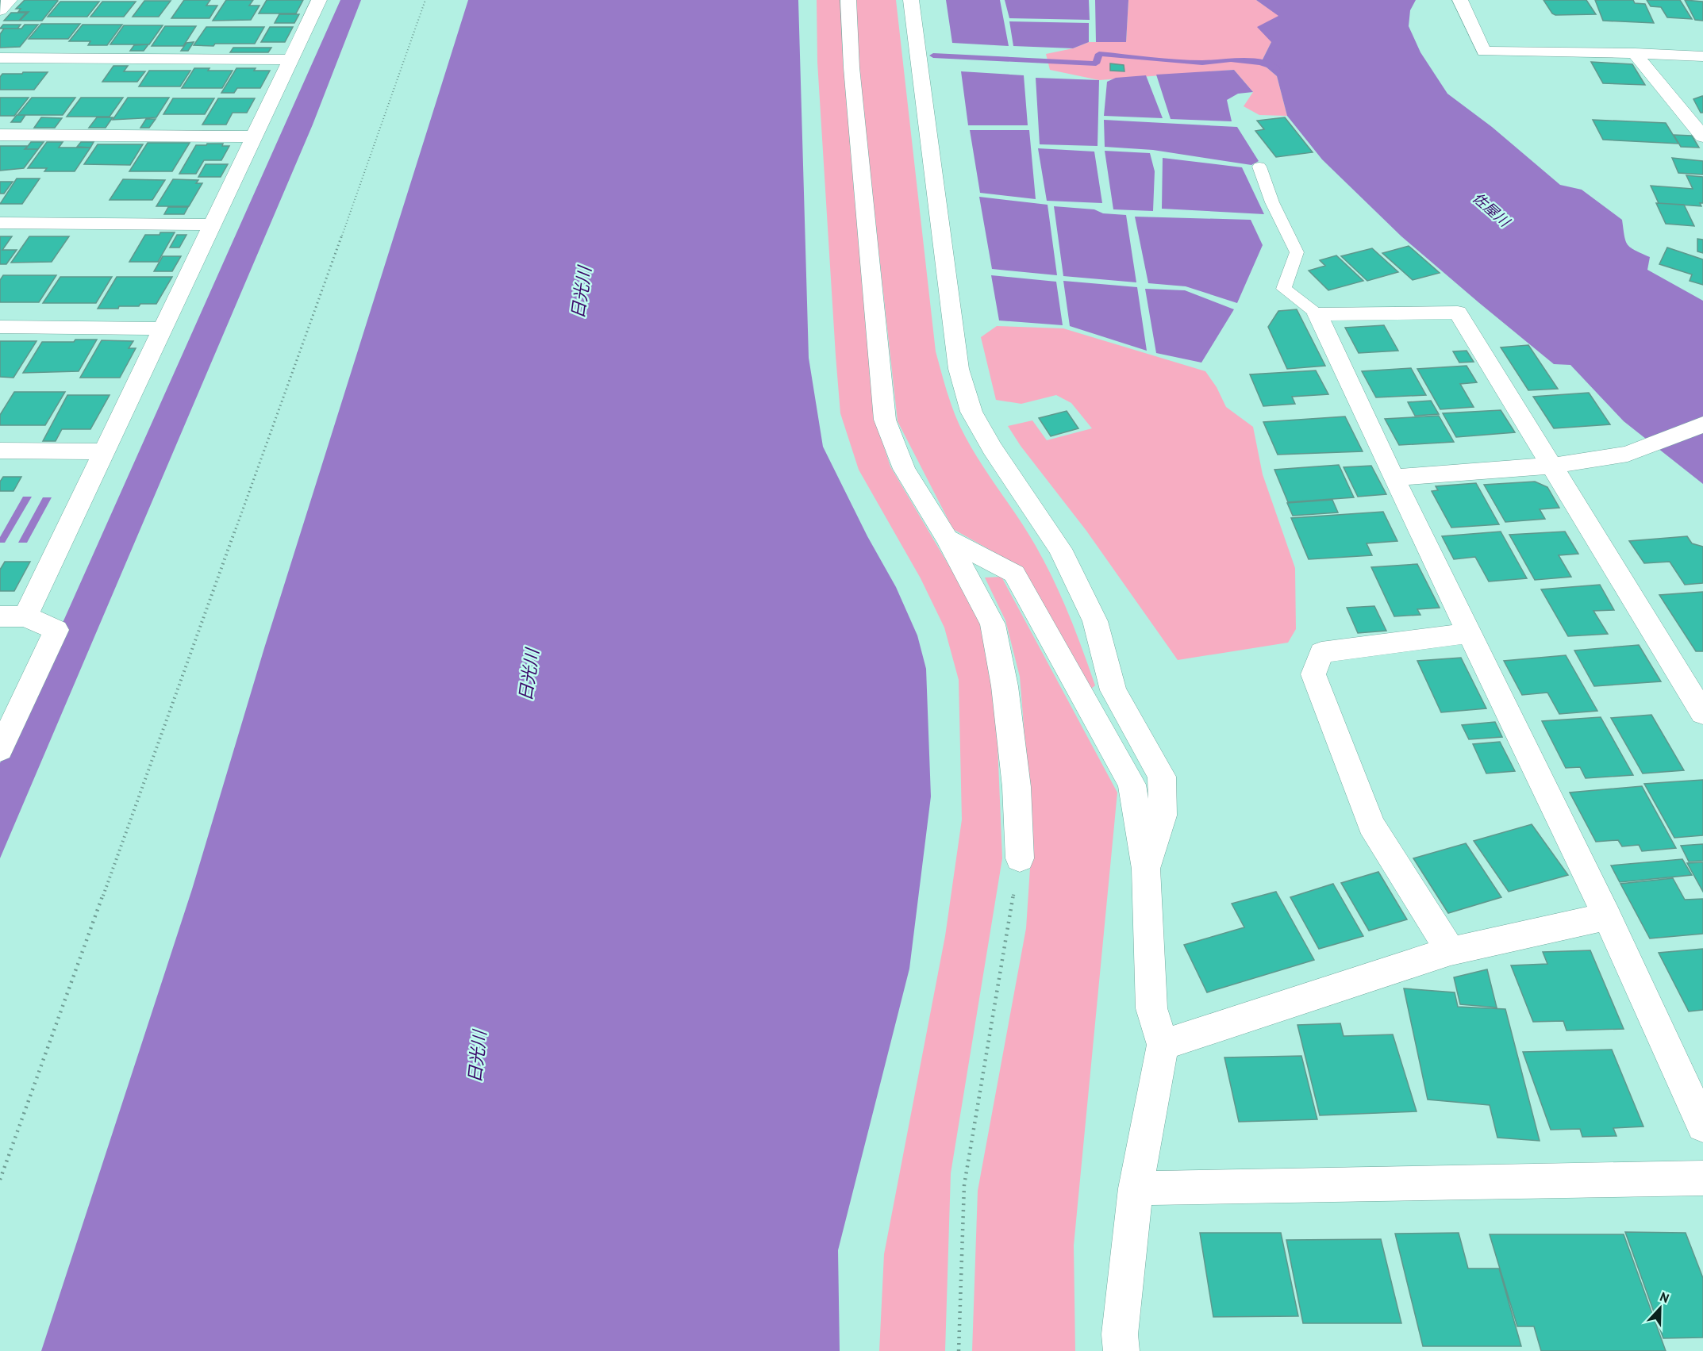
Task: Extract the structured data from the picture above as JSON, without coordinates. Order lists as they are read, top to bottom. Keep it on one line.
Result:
{"water":["佐屋川","日光川"],"north":"top"}
